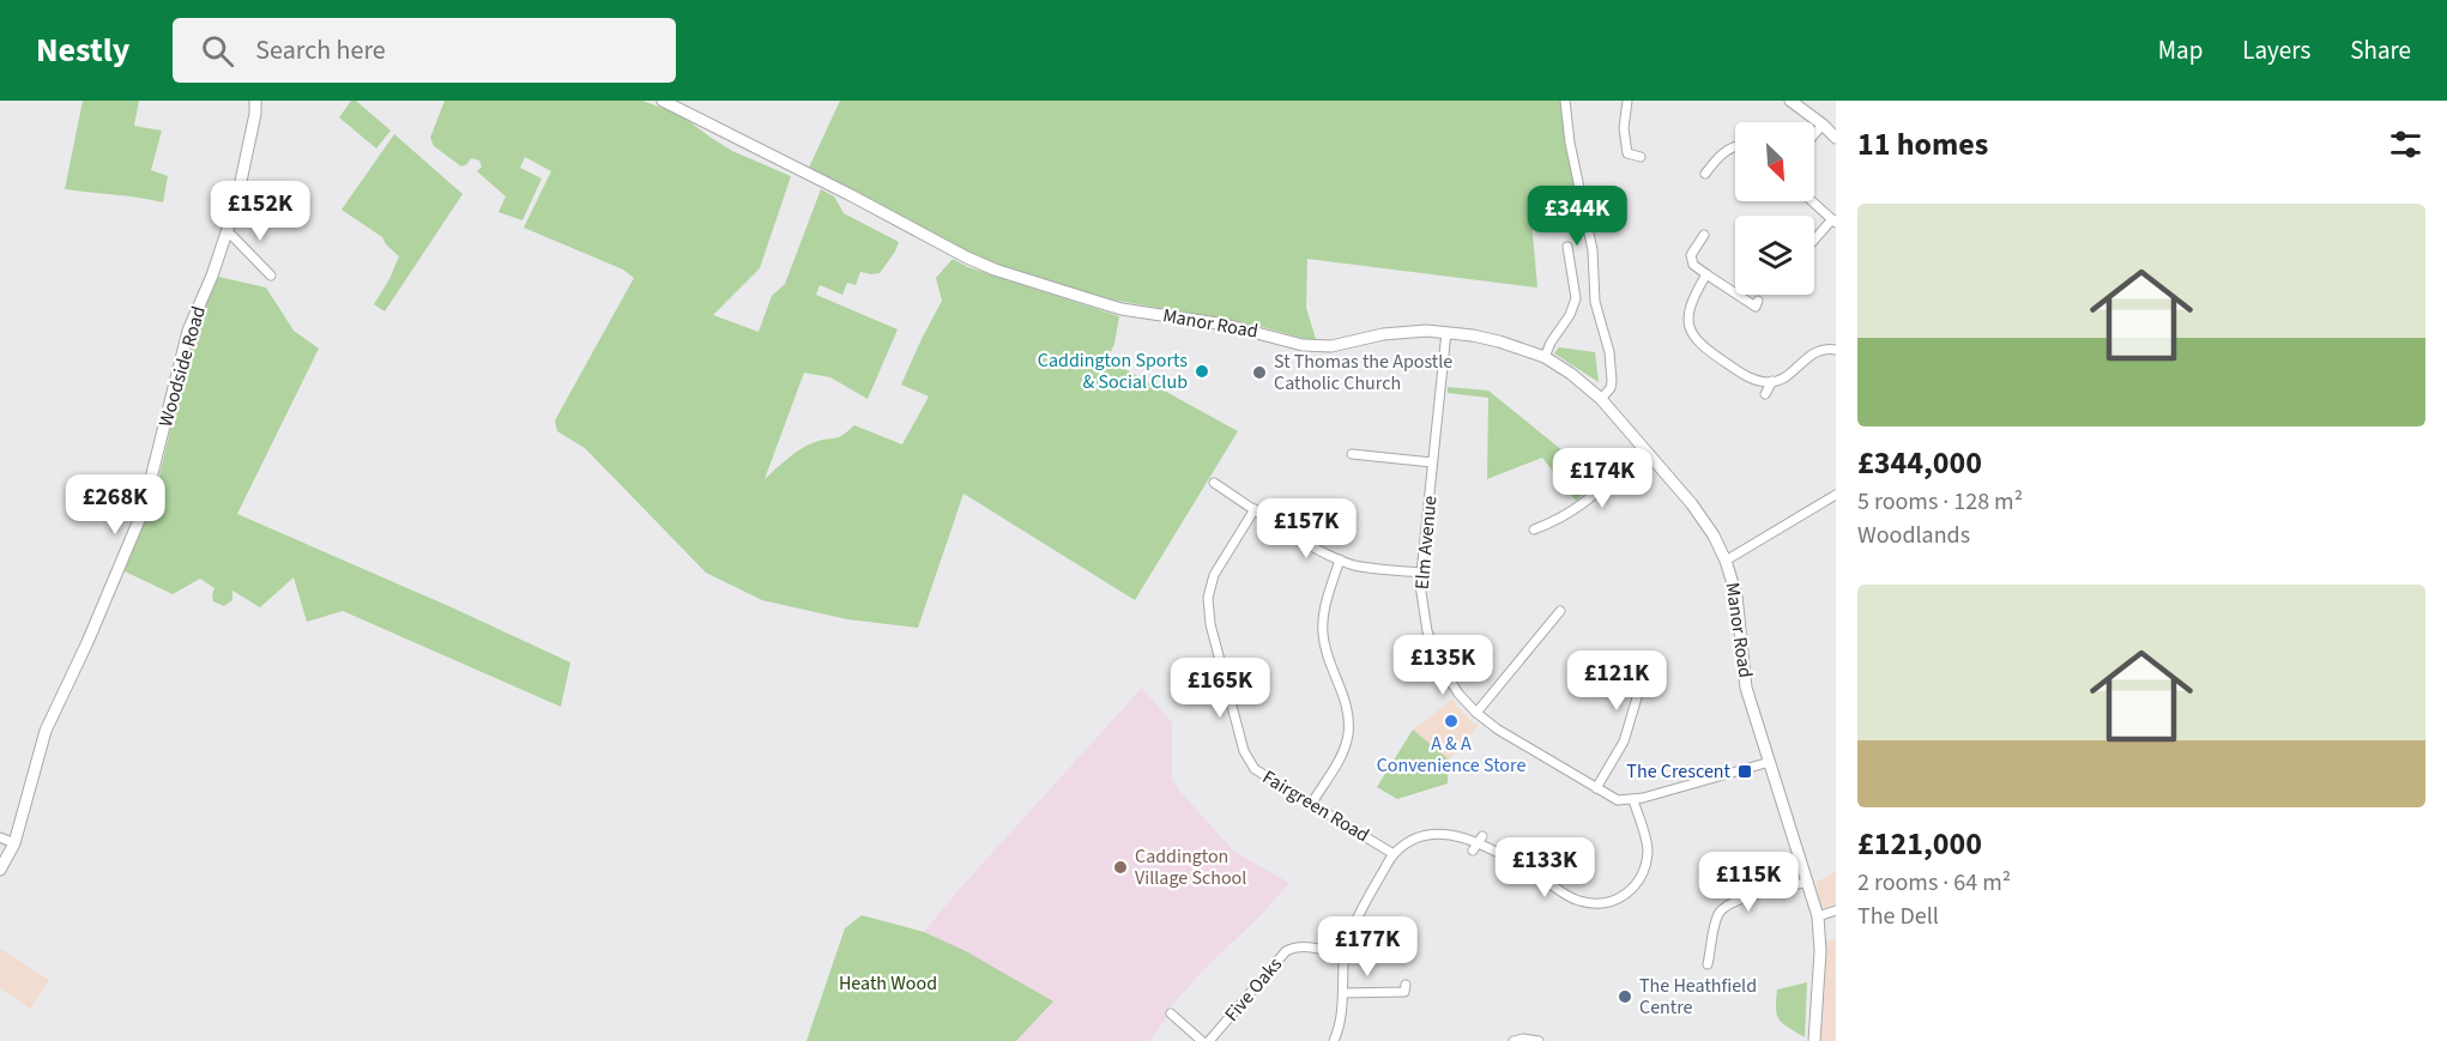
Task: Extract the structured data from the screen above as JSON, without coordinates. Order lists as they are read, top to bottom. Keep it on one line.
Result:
{"streets":{"street":["Manor Road","Woodside Road","Elm Avenue","Fairgreen Road","Five Oaks"]},"crossings":[["Manor Road","Elm Avenue"]],"parks":["Heath Wood"],"places":{"other":["Caddington Sports & Social Club","St Thomas the Apostle Catholic Church","A & A Convenience Store","Caddington Village School","The Heathfield Centre"],"transit":["The Crescent"]},"north":"bottom right","page":{"header":"Nestly","search":"Search here","nav":["Map","Layers","Share"],"heading":"11 homes","price":["£152K","£344K","£174K","£268K","£157K","£135K","£121K","£165K","£133K","£115K","£177K"],"list":[{"name":"£344,000","note":"5 rooms · 128 m² · Woodlands"},{"name":"£121,000","note":"2 rooms · 64 m² · The Dell"}]}}
